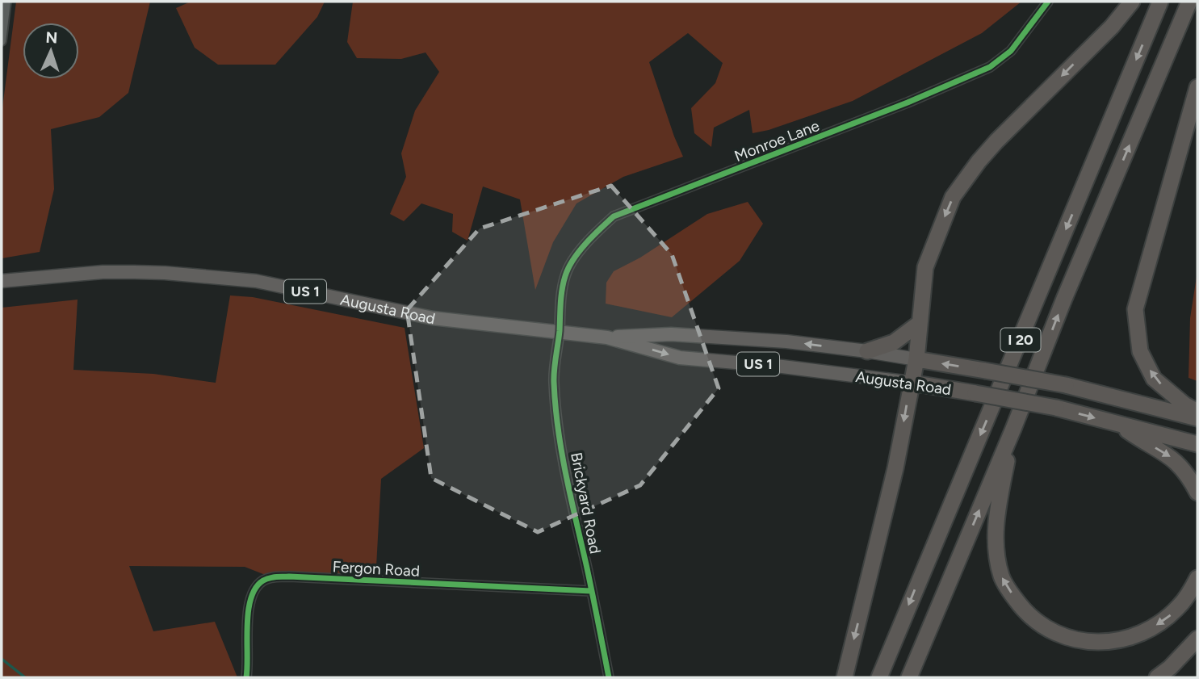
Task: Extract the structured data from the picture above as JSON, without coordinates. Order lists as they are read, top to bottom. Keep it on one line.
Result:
{"streets":{"highway":["US 1","Augusta Road","I 20"],"street":["Monroe Lane","Brickyard Road","Fergon Road"]},"crossings":[["Monroe Lane","Augusta Road"],["Monroe Lane","Brickyard Road"],["Augusta Road","Brickyard Road"],["Brickyard Road","Fergon Road"]],"north":"top"}
